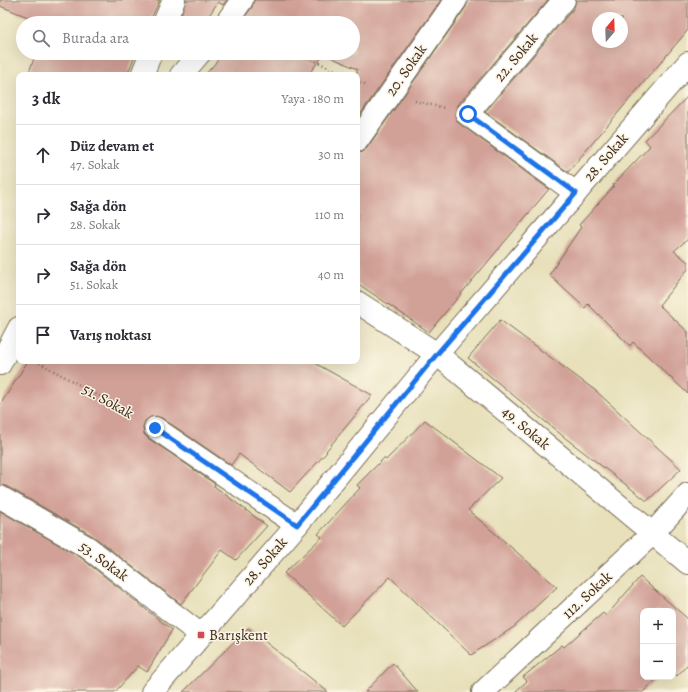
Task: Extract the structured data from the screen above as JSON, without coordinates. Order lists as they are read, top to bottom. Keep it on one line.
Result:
{"streets":{"street":["22. Sokak","20. Sokak","28. Sokak","49. Sokak","53. Sokak","112. Sokak"],"path":["51. Sokak"]},"crossings":[["22. Sokak","28. Sokak"],["28. Sokak","49. Sokak"],["28. Sokak","53. Sokak"],["49. Sokak","112. Sokak"]],"places":{"transit":["Barışkent"]},"north":"top","page":{"search":"Burada ara","heading":["3 dk","Yaya · 180 m"],"list":[["Düz devam et","47. Sokak","30 m"],["Sağa dön","28. Sokak","110 m"],["Sağa dön","51. Sokak","40 m"],"Varış noktası"],"map_buttons":["+","−"]}}
